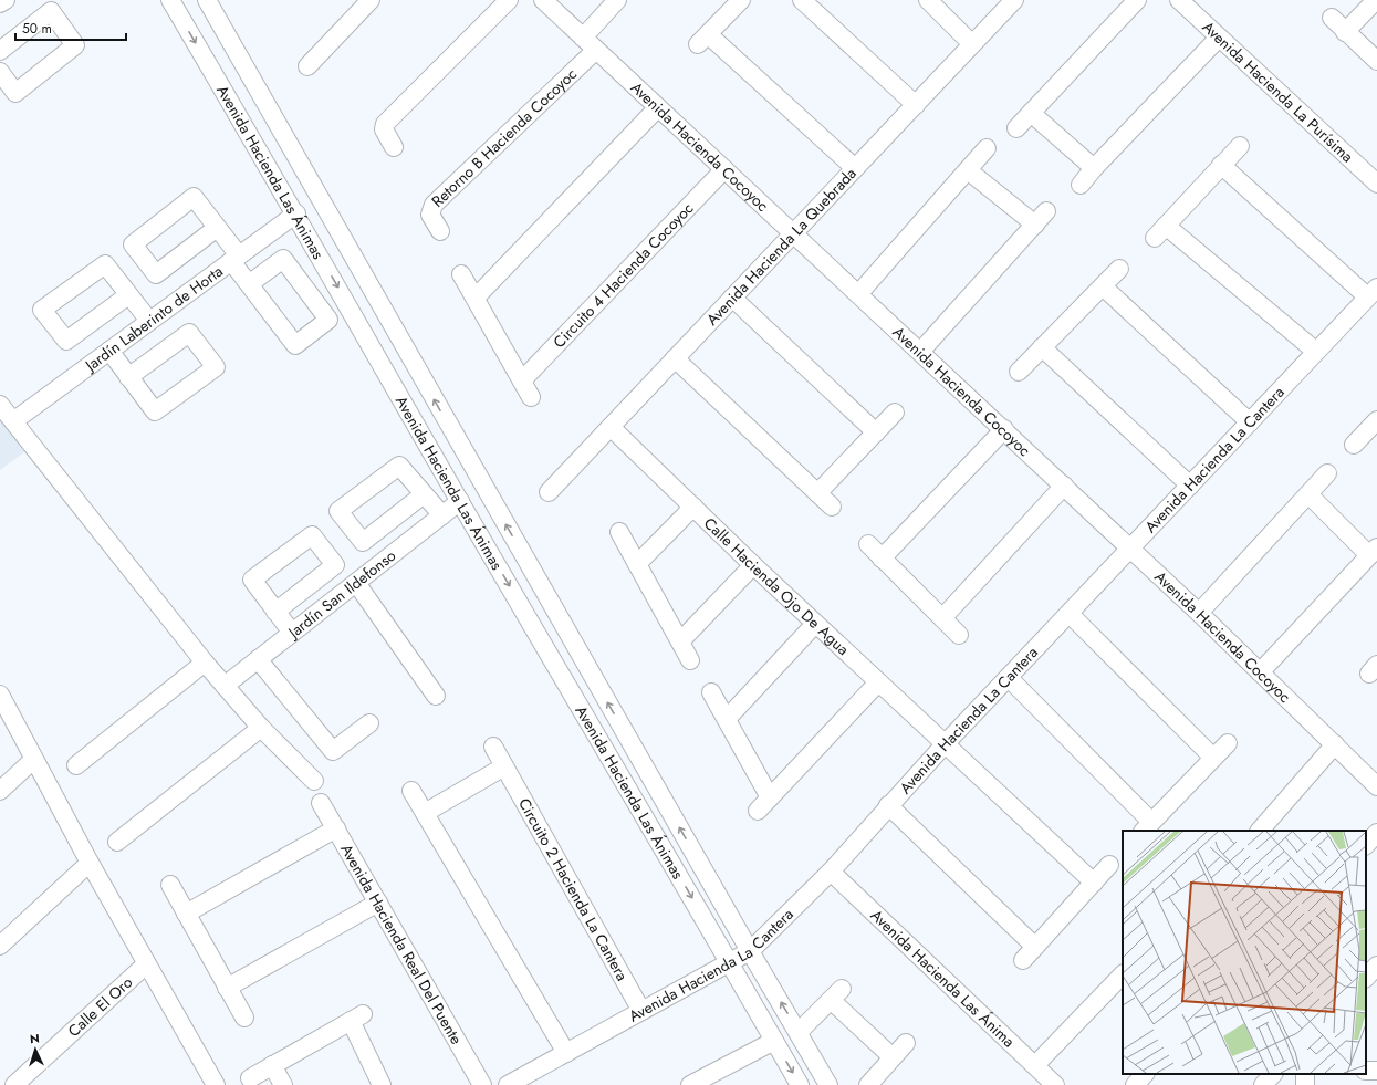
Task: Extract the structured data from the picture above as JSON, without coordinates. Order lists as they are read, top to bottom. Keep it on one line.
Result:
{"streets":{"street":["Avenida Hacienda La Purísima","Retorno B Hacienda Cocoyoc","Avenida Hacienda Cocoyoc","Avenida Hacienda Las Ánimas","Avenida Hacienda La Quebrada","Circuito 4 Hacienda Cocoyoc","Jardín Laberinto de Horta","Avenida Hacienda La Cantera","Calle Hacienda Ojo De Agua","Jardín San Ildefonso","Circuito 2 Hacienda La Cantera","Avenida Hacienda Real Del Puente","Avenida Hacienda Las Ánima","Calle El Oro"]},"crossings":[["Retorno B Hacienda Cocoyoc","Avenida Hacienda Cocoyoc"],["Avenida Hacienda Cocoyoc","Avenida Hacienda La Quebrada"],["Avenida Hacienda Cocoyoc","Circuito 4 Hacienda Cocoyoc"],["Avenida Hacienda Cocoyoc","Avenida Hacienda La Cantera"],["Avenida Hacienda Las Ánimas","Jardín Laberinto de Horta"],["Avenida Hacienda Las Ánimas","Avenida Hacienda La Cantera"],["Avenida Hacienda Las Ánimas","Jardín San Ildefonso"],["Avenida Hacienda La Quebrada","Calle Hacienda Ojo De Agua"],["Avenida Hacienda La Cantera","Calle Hacienda Ojo De Agua"],["Avenida Hacienda La Cantera","Circuito 2 Hacienda La Cantera"],["Avenida Hacienda La Cantera","Avenida Hacienda Las Ánima"]],"scale_bar":"50 m","north":"top"}
